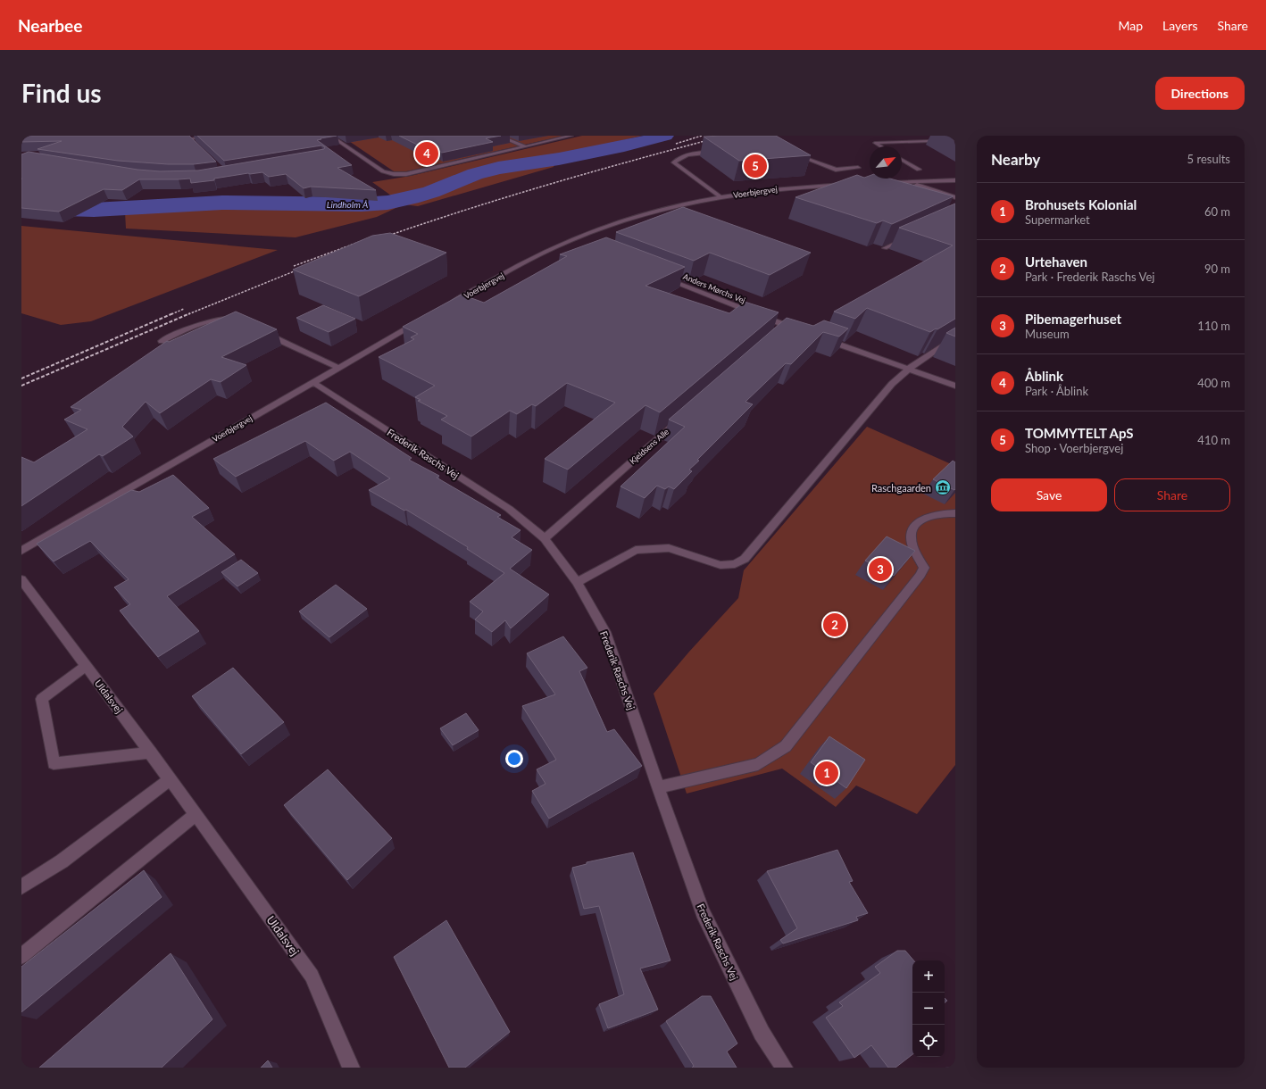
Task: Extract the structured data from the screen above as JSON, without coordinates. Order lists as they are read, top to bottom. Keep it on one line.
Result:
{"streets":{"street":["Voerbjergvej","Anders Mørchs Vej","Kjeldsens Alle","Frederik Raschs Vej","Uldalsvej"]},"crossings":[["Voerbjergvej","Frederik Raschs Vej"],["Kjeldsens Alle","Frederik Raschs Vej"]],"water":["Lindholm Å"],"places":{"museum":["Raschgaarden"]},"north":"top right","page":{"header":"Nearbee","nav":["Map","Layers","Share"],"buttons":["Directions",["Save","Share"]],"title":"Find us","heading":["Nearby","5 results"],"pins":["4","5","3","2","1"],"list":[{"mark":"1","name":"Brohusets Kolonial","note":"Supermarket","value":"60 m"},{"mark":"2","name":"Urtehaven","note":"Park · Frederik Raschs Vej","value":"90 m"},{"mark":"3","name":"Pibemagerhuset","note":"Museum","value":"110 m"},{"mark":"4","name":"Åblink","note":"Park · Åblink","value":"400 m"},{"mark":"5","name":"TOMMYTELT ApS","note":"Shop · Voerbjergvej","value":"410 m"}],"map_buttons":["+","−"]}}
